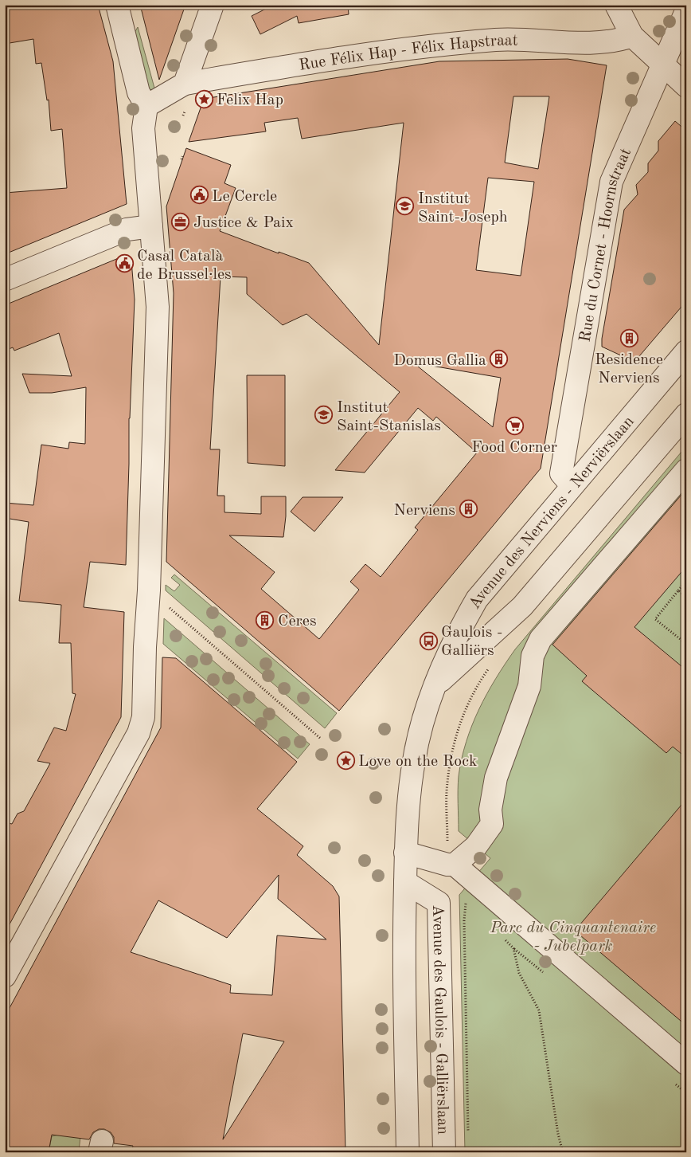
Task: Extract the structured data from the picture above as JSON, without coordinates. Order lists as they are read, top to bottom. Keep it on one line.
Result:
{"streets":{"street":["Rue Félix Hap - Félix Hapstraat","Rue du Cornet - Hoornstraat","Avenue des Nerviens - Nerviërslaan","Avenue des Gaulois - Galliërslaan"]},"crossings":[["Rue du Cornet - Hoornstraat","Avenue des Nerviens - Nerviërslaan"],["Avenue des Nerviens - Nerviërslaan","Avenue des Gaulois - Galliërslaan"]],"parks":["Parc du Cinquantenaire - Jubelpark"],"places":{"place":["Felix Hap","Love on the Rock"],"public building":["Le Cercle","Casal Català de Brussel·les"],"school or university":["Institut Saint-Joseph","Institut Saint-Stanislas"],"office":["Justice & Paix"],"building":["Residence Nerviens","Domus Gallia","Nerviens","Ceres"],"supermarket":["Food Corner"],"bus stop":["Gaulois - Galliërs"]}}
